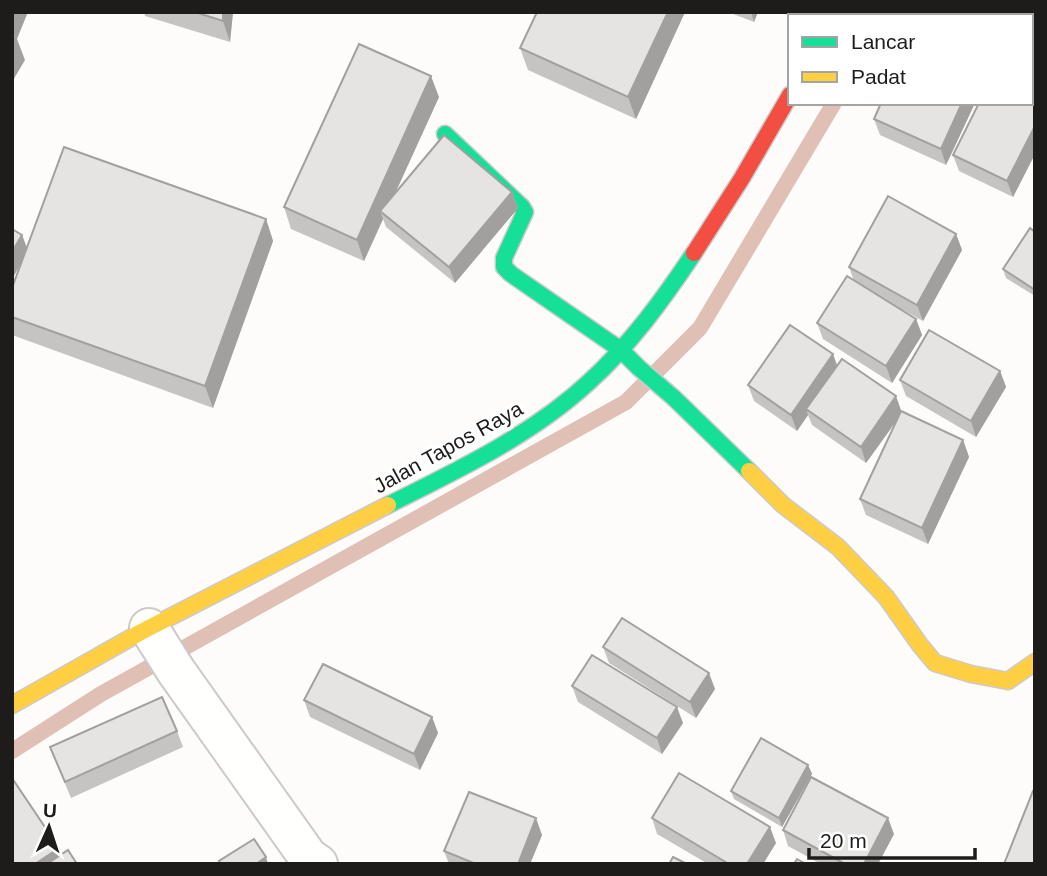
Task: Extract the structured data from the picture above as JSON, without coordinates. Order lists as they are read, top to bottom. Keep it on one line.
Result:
{"streets":{"main road":["Jalan Tapos Raya"]},"legend":["Lancar","Padat"],"scale_bar":"20 m","north":"top"}
